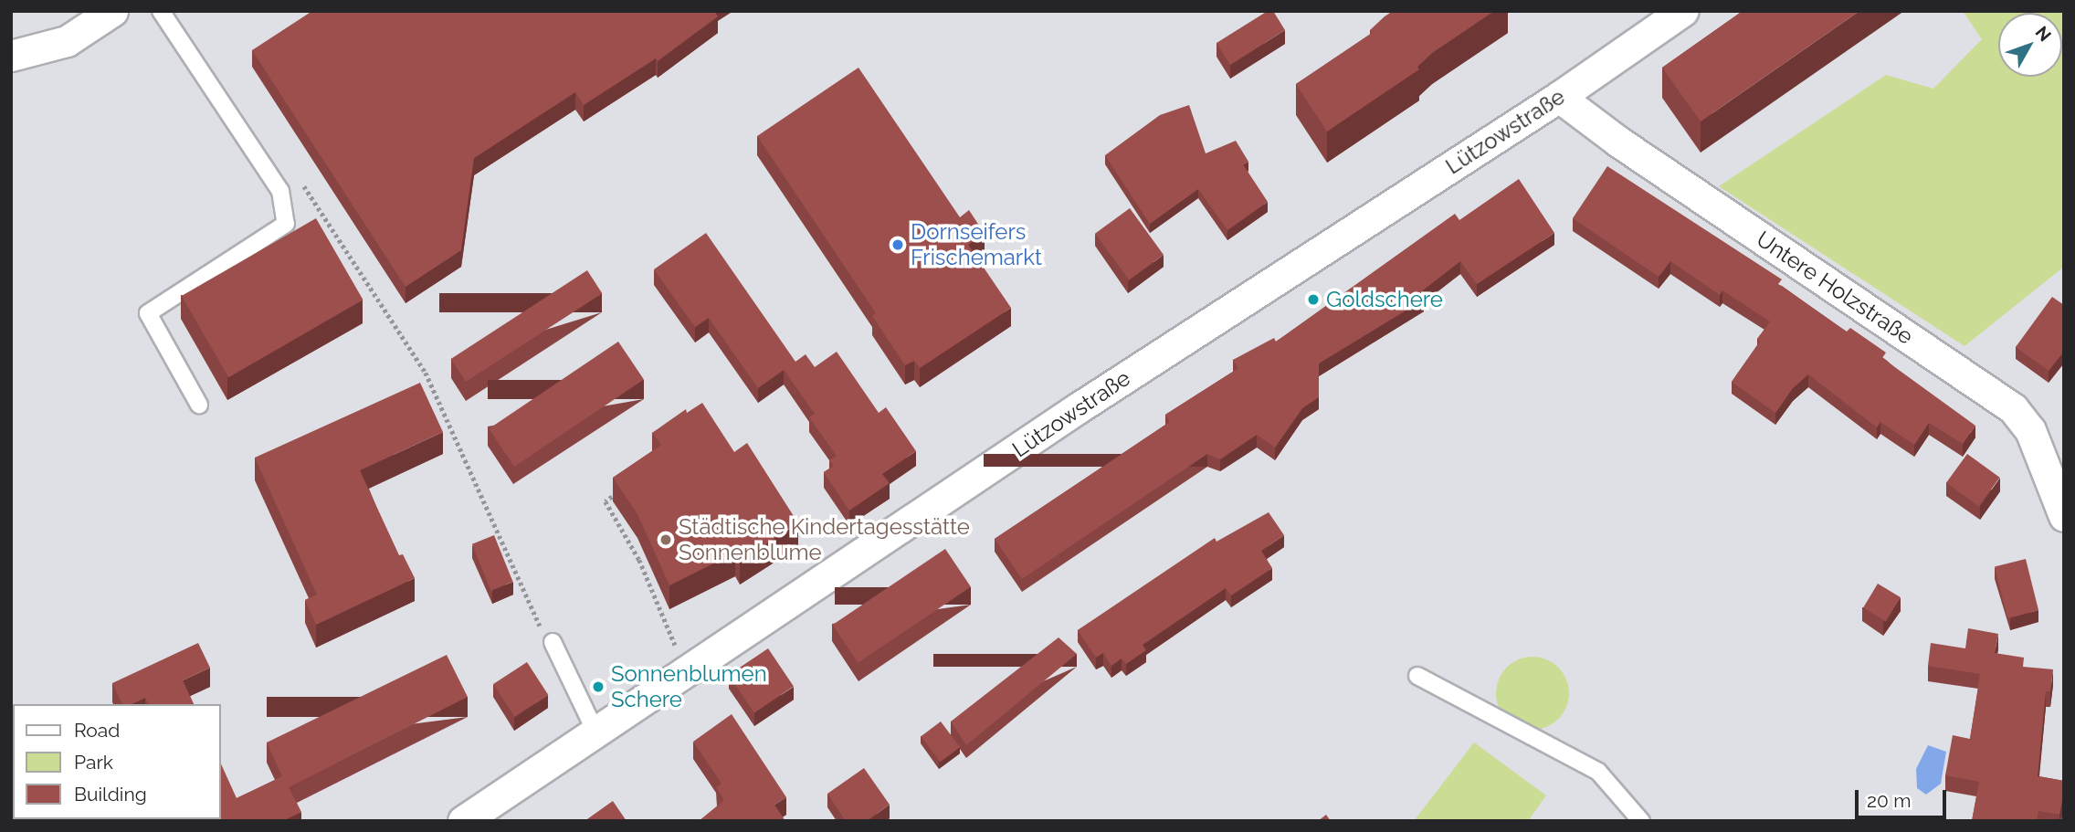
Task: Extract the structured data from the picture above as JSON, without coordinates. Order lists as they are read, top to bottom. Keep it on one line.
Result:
{"streets":{"street":["Lützowstraße","Untere Holzstraße"]},"crossings":[["Lützowstraße","Untere Holzstraße"]],"places":["Dornseifers Frischemarkt","Goldschere","Städtische Kindertagesstätte Sonnenblume","Sonnenblumen Schere"],"legend":["Road","Park","Building"],"scale_bar":"20 m","north":"top right"}
